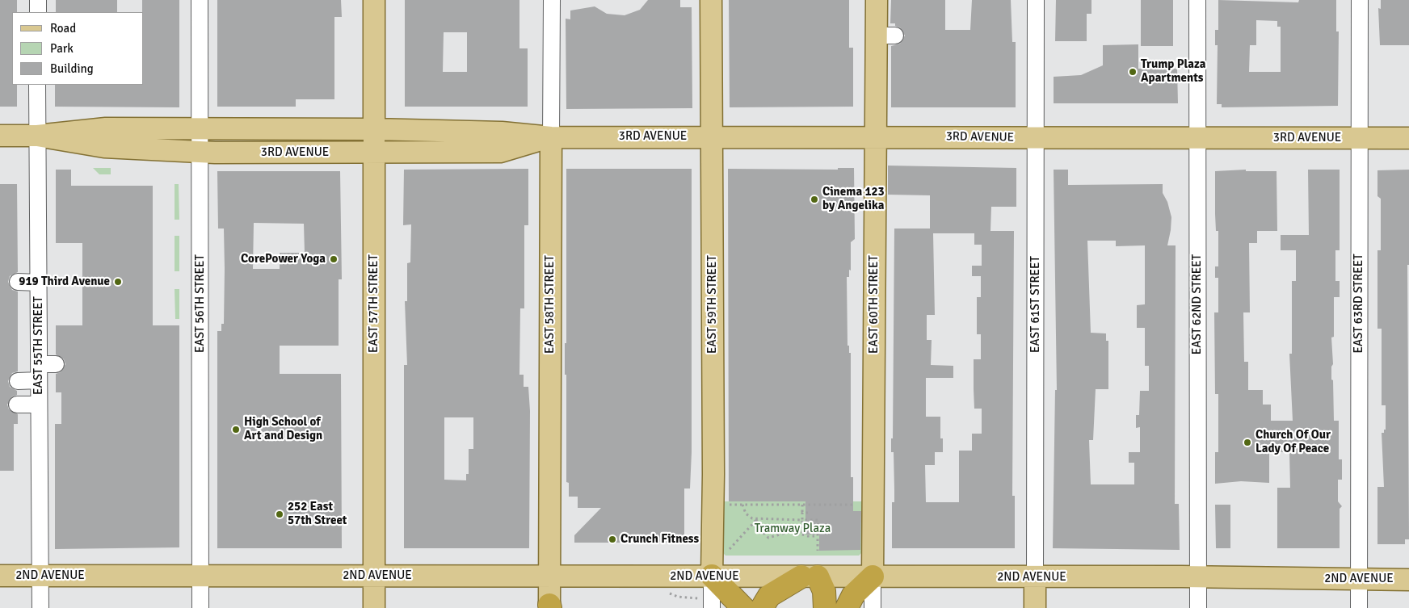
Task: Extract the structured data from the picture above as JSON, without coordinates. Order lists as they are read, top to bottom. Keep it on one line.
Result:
{"streets":{"main road":["3RD AVENUE","EAST 57TH STREET","EAST 58TH STREET","EAST 59TH STREET","EAST 60TH STREET","EAST 61ST STREET","2ND AVENUE"],"street":["EAST 56TH STREET","EAST 63RD STREET","EAST 62ND STREET","EAST 55TH STREET"]},"crossings":[["3RD AVENUE","EAST 56TH STREET"],["3RD AVENUE","EAST 57TH STREET"],["3RD AVENUE","EAST 63RD STREET"],["3RD AVENUE","EAST 58TH STREET"],["3RD AVENUE","EAST 59TH STREET"],["3RD AVENUE","EAST 60TH STREET"],["3RD AVENUE","EAST 61ST STREET"],["3RD AVENUE","EAST 62ND STREET"],["3RD AVENUE","EAST 55TH STREET"],["EAST 56TH STREET","2ND AVENUE"],["EAST 57TH STREET","2ND AVENUE"],["EAST 63RD STREET","2ND AVENUE"],["EAST 58TH STREET","2ND AVENUE"],["EAST 59TH STREET","2ND AVENUE"],["EAST 60TH STREET","2ND AVENUE"],["EAST 61ST STREET","2ND AVENUE"],["EAST 62ND STREET","2ND AVENUE"],["EAST 55TH STREET","2ND AVENUE"]],"parks":["Tramway Plaza"],"places":["Trump Plaza Apartments","Cinema 123 by Angelika","CorePower Yoga","919 Third Avenue","High School of Art and Design","Church Of Our Lady Of Peace","252 East 57th Street","Crunch Fitness"],"legend":["Road","Park","Building"]}
